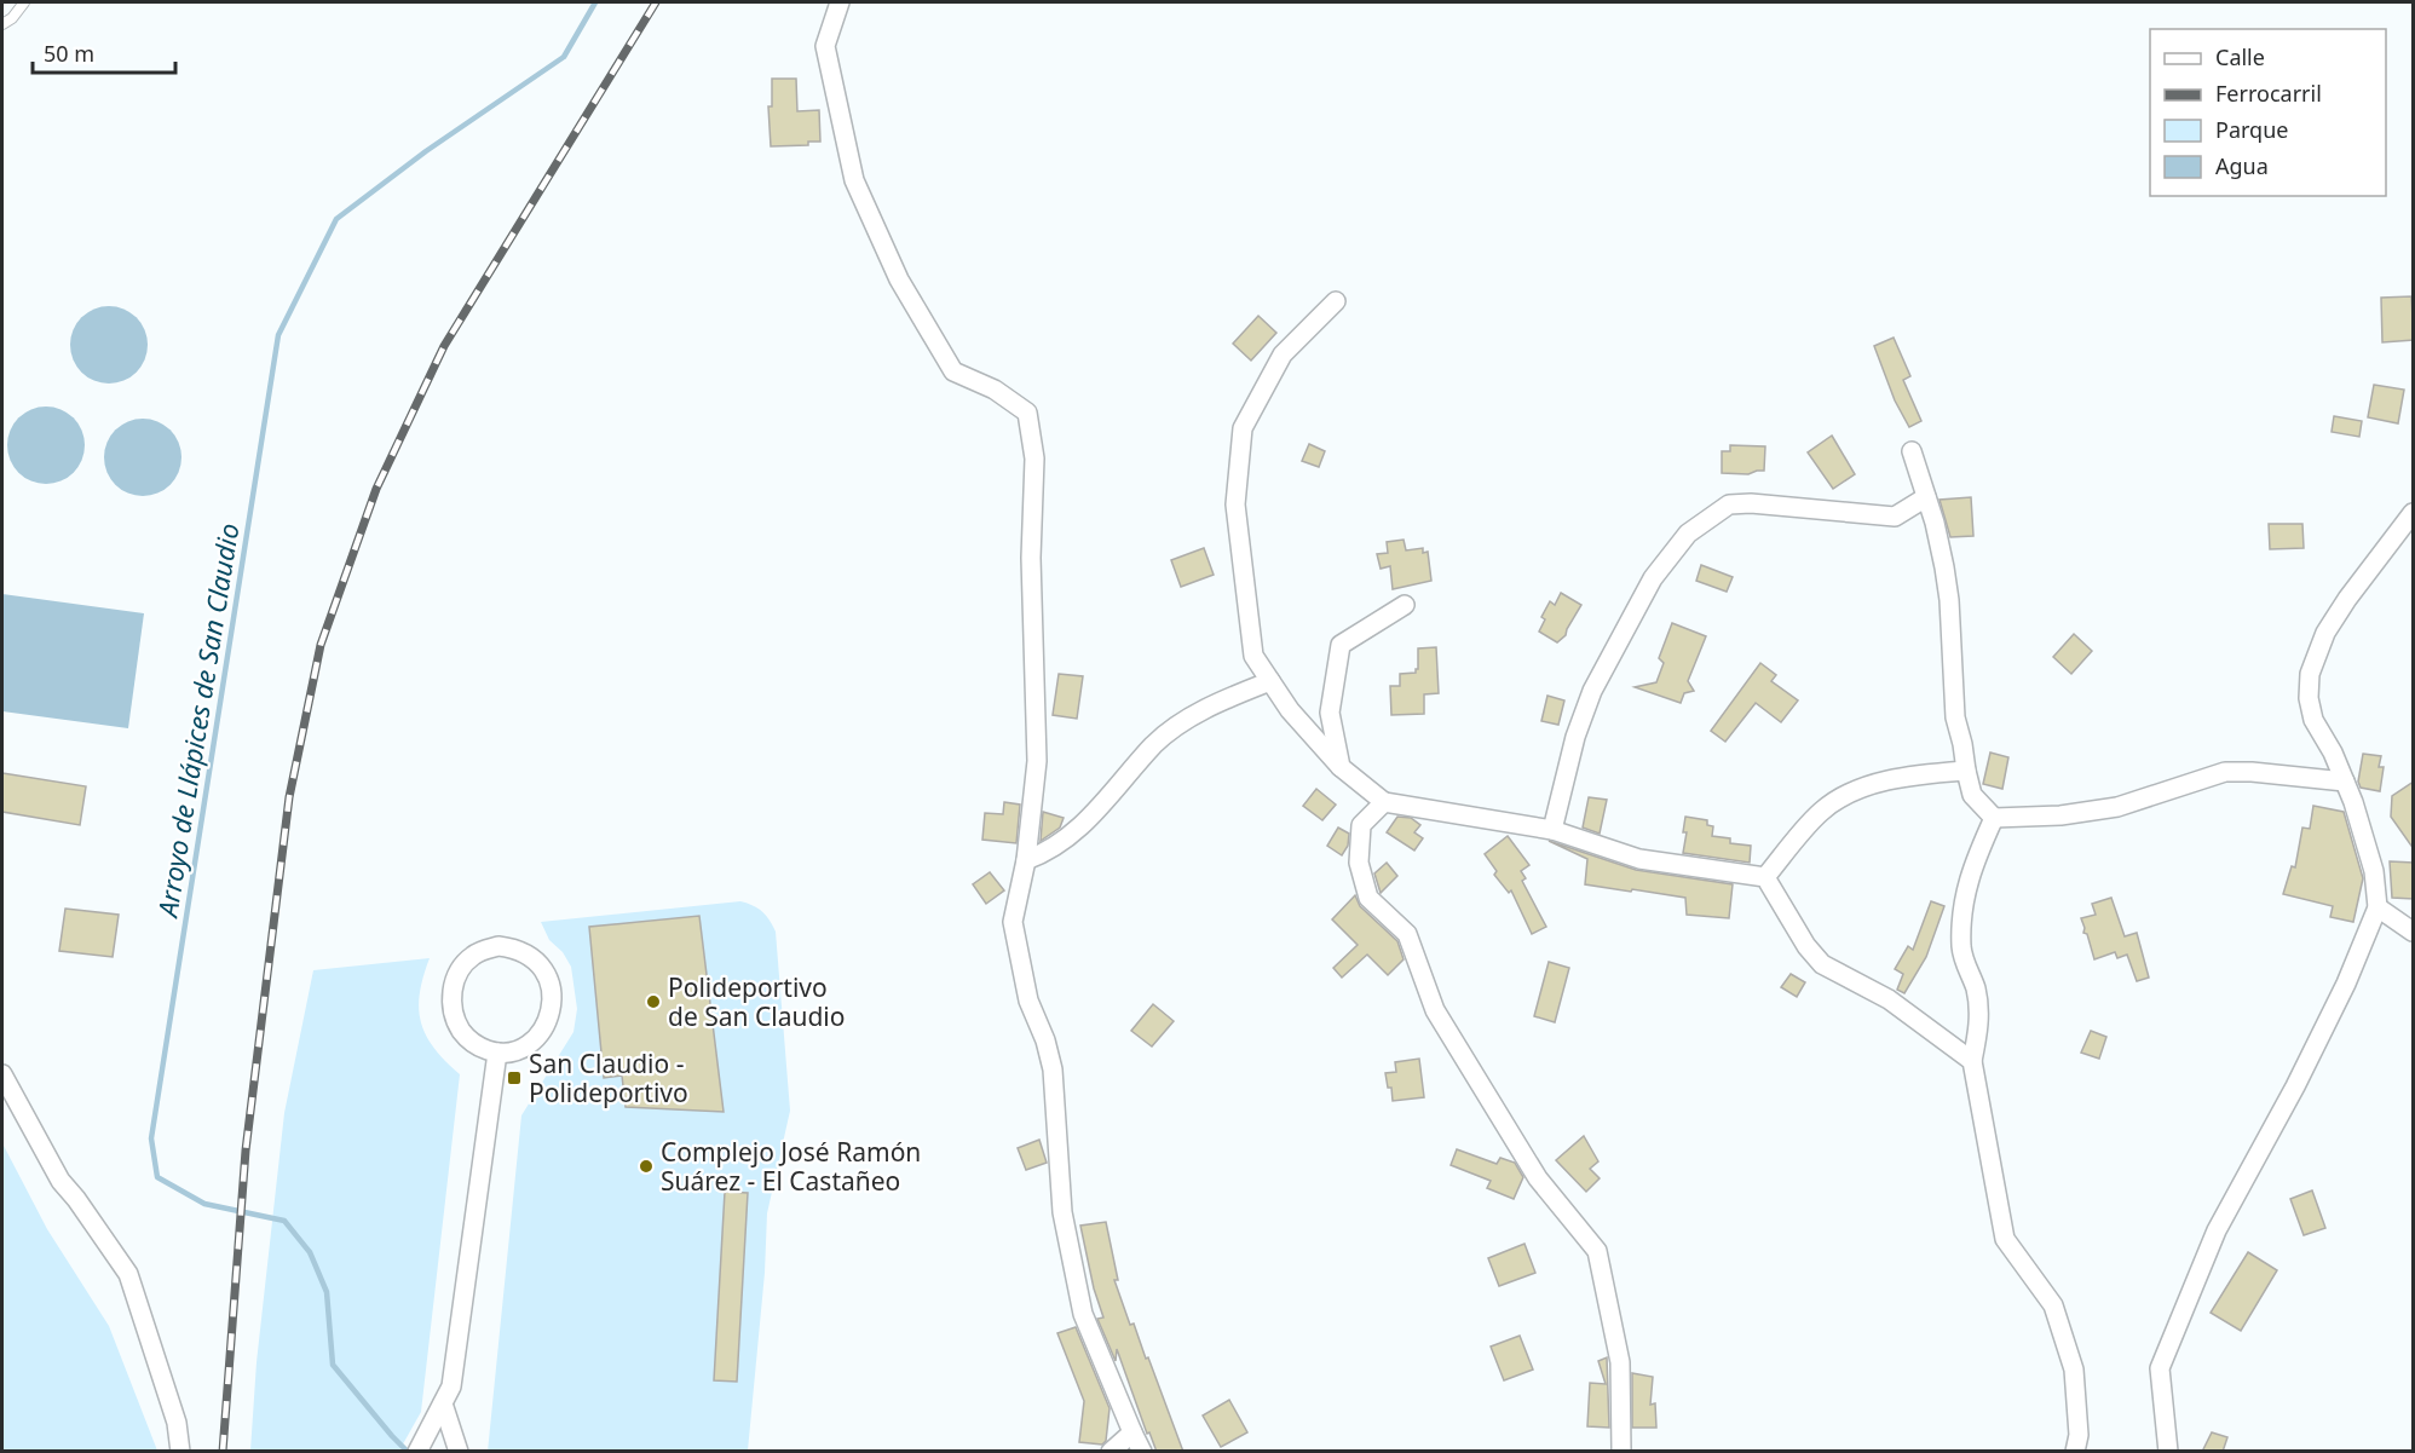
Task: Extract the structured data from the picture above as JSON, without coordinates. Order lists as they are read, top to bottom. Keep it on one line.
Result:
{"water":["Arroyo de Llápices de San Claudio"],"places":{"other":["Polideportivo de San Claudio","Complejo José Ramón Suárez - El Castañeo"],"transit":["San Claudio - Polideportivo"]},"legend":["Calle","Ferrocarril","Parque","Agua"],"scale_bar":"50 m"}
